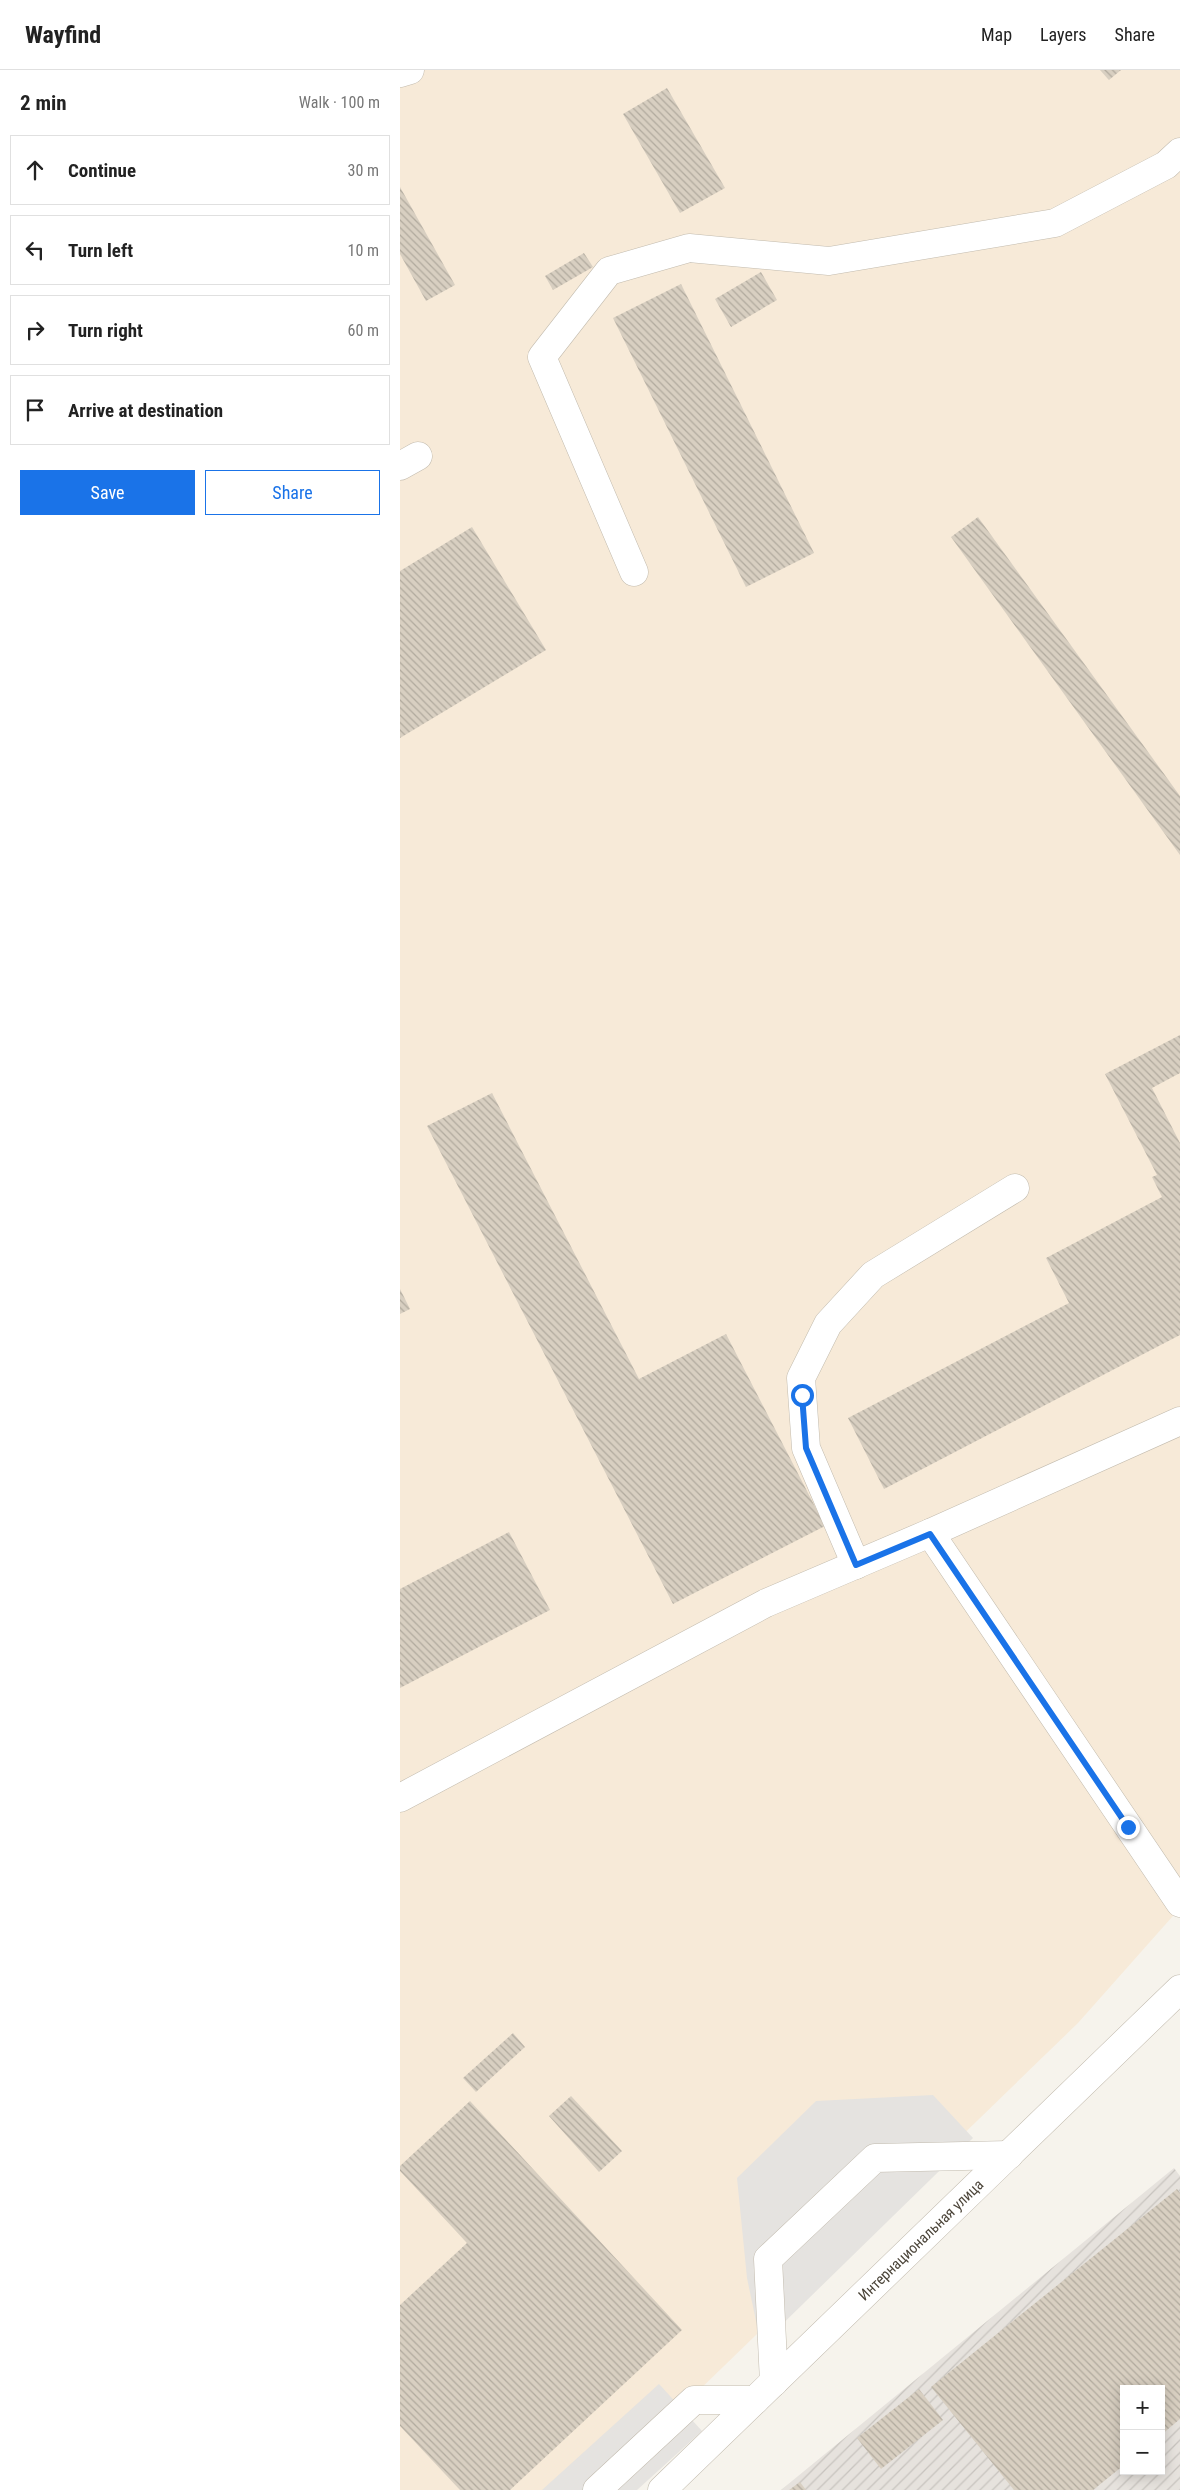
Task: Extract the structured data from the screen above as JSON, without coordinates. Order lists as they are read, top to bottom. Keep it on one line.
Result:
{"streets":{"street":["Интернациональная улица"]},"page":{"header":"Wayfind","nav":["Map","Layers","Share"],"heading":["2 min","Walk · 100 m"],"list":[["Continue","30 m"],["Turn left","10 m"],["Turn right","60 m"],"Arrive at destination"],"buttons":["Save","Share"],"map_buttons":["+","−"]}}
